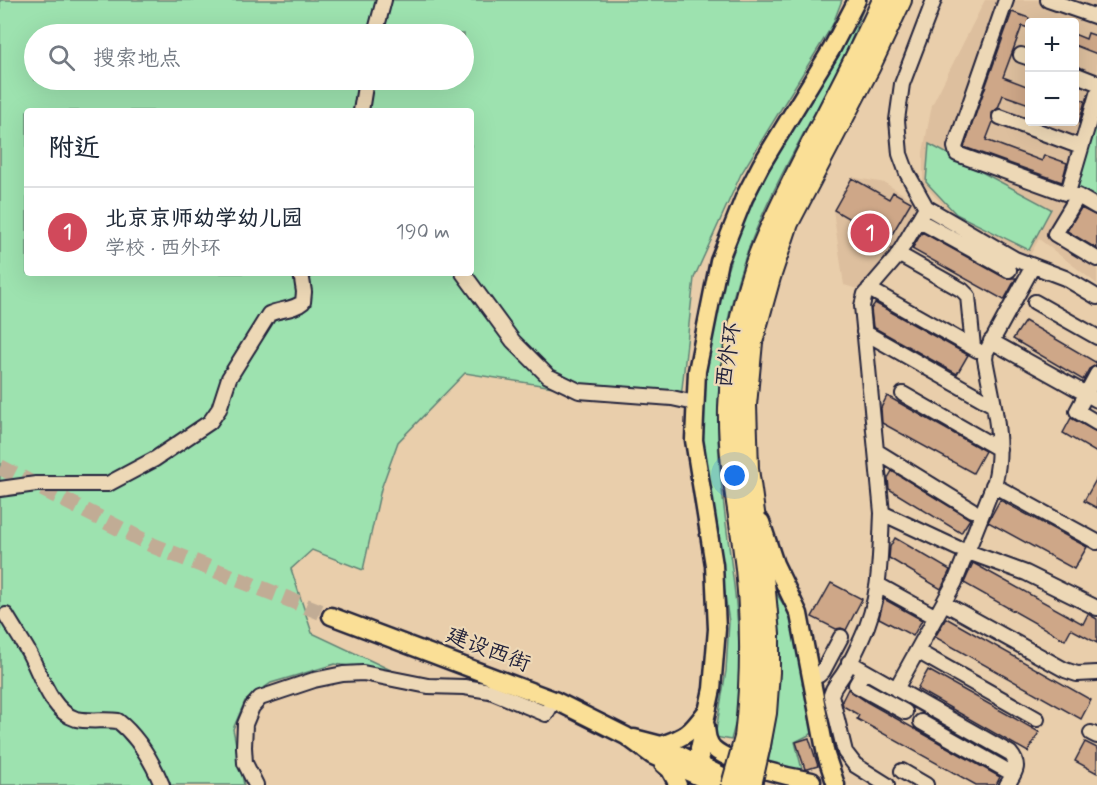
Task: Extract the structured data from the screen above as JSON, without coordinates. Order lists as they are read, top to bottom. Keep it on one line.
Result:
{"streets":{"highway":["西外环"],"main road":["建设西街"]},"page":{"map_buttons":["+","−"],"search":"搜索地点","heading":"附近","list":[{"mark":"1","name":"北京京师幼学幼儿园","note":"学校 · 西外环","value":"190 m"}],"pins":"1"}}
